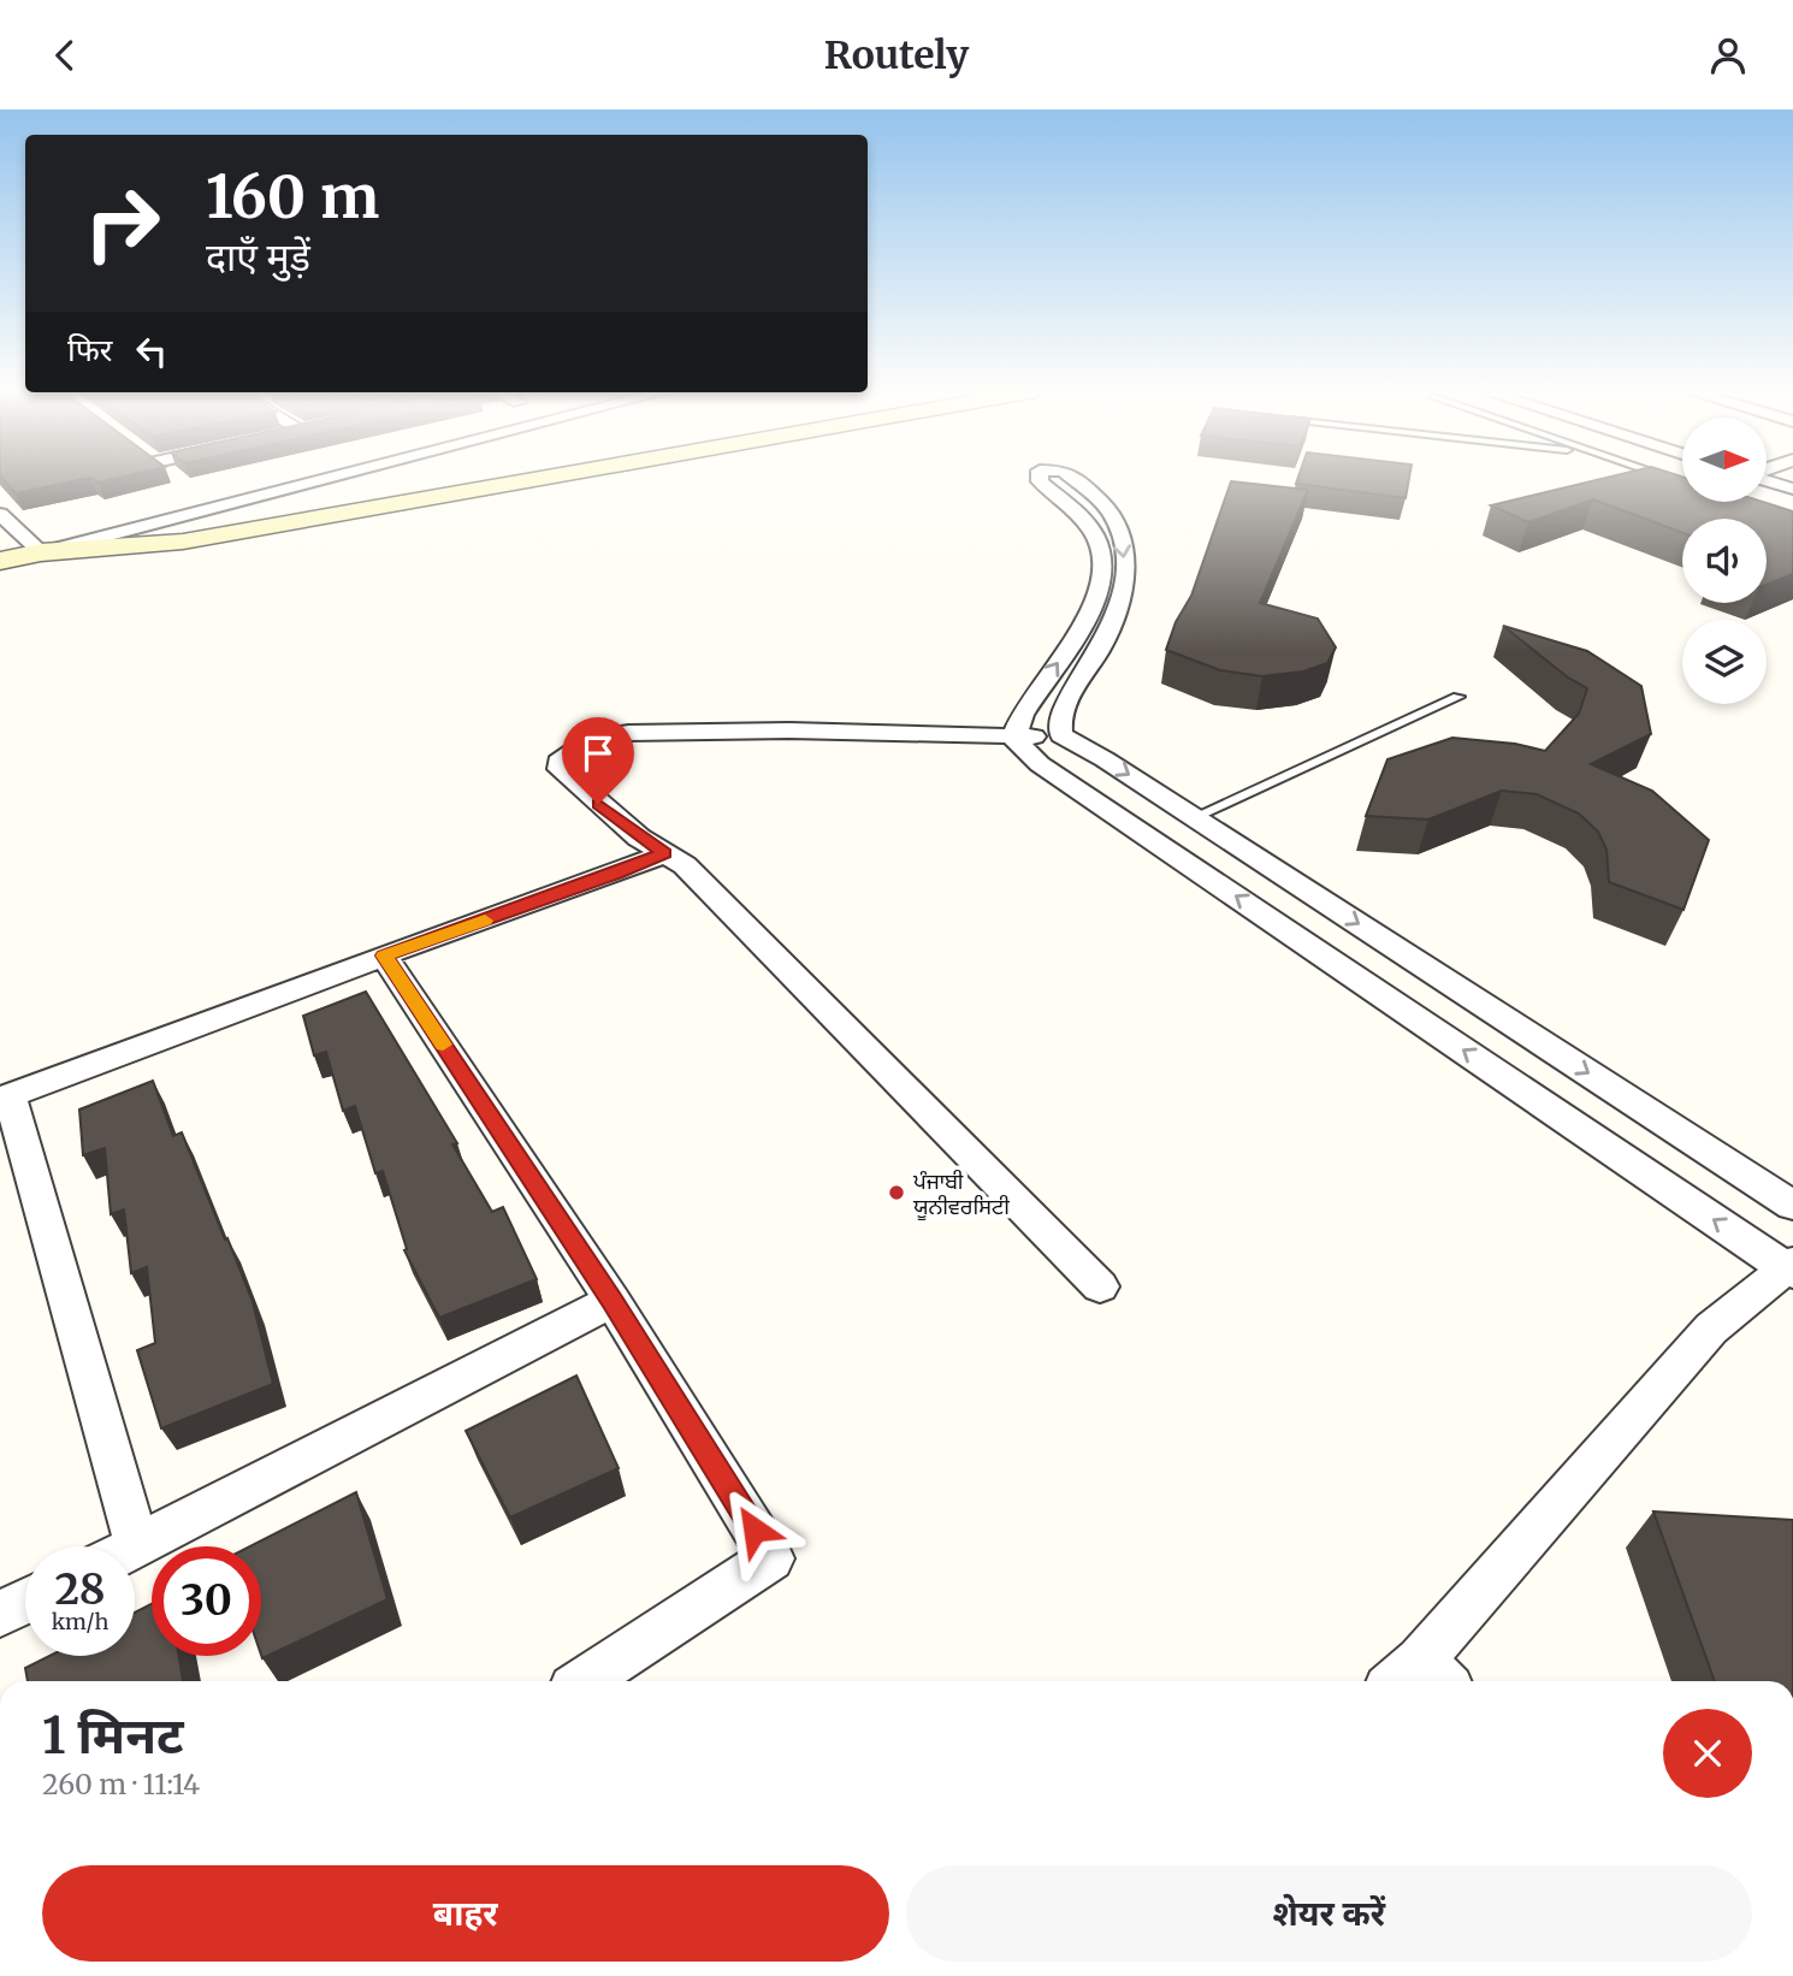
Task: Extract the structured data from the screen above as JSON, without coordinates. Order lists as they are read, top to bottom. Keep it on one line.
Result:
{"places":["ਪੰਜਾਬੀ ਯੂਨੀਵਰਸਿਟੀ"],"north":"right","page":{"header":"Routely","turn":["160 m","दाएँ मुड़ें"],"then":"फिर","speed":"28 km/h","limit":"30","heading":["1 मिनट","260 m · 11:14"],"buttons":["बाहर","शेयर करें"]}}
